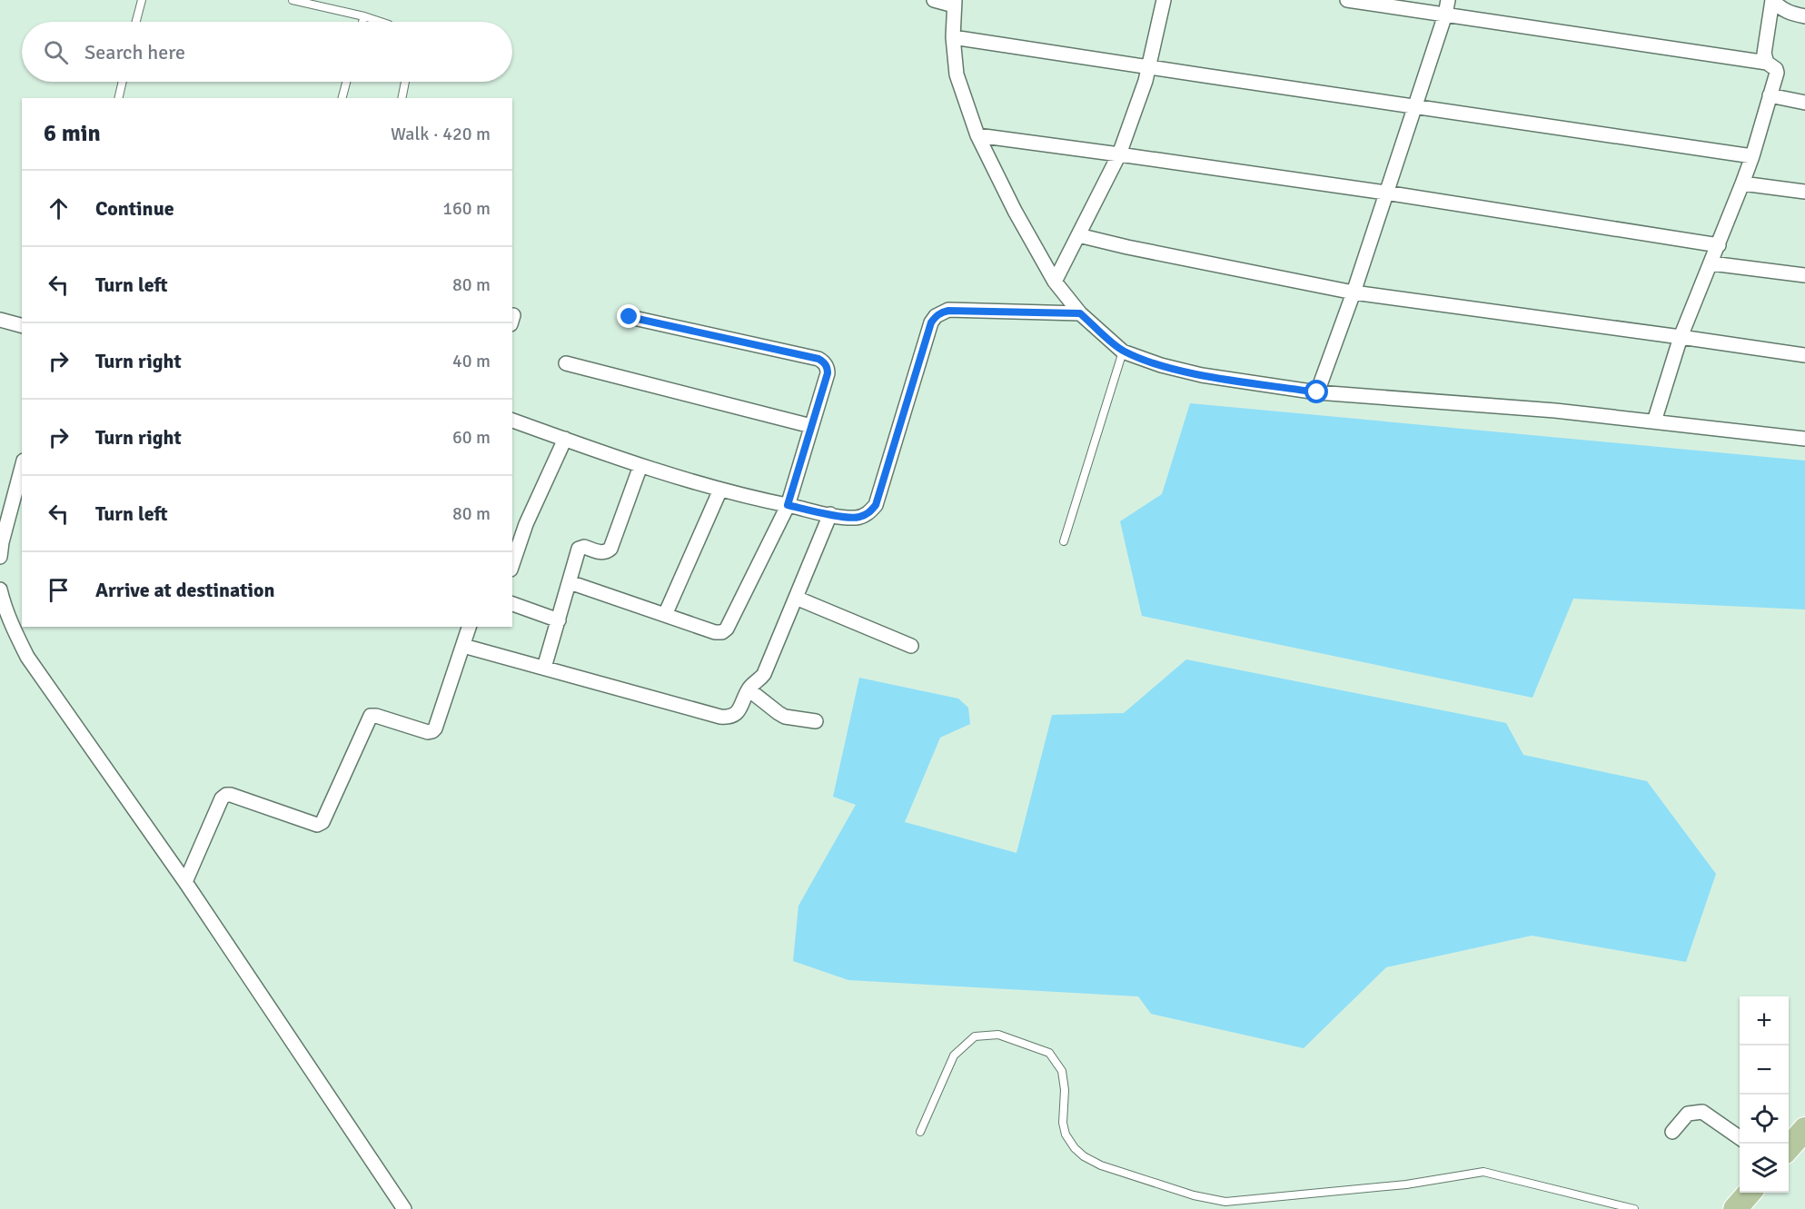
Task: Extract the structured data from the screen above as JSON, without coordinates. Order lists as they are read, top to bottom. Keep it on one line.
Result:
{"page":{"search":"Search here","heading":["6 min","Walk · 420 m"],"list":[["Continue","160 m"],["Turn left","80 m"],["Turn right","40 m"],["Turn right","60 m"],["Turn left","80 m"],"Arrive at destination"],"map_buttons":["+","−"]}}
